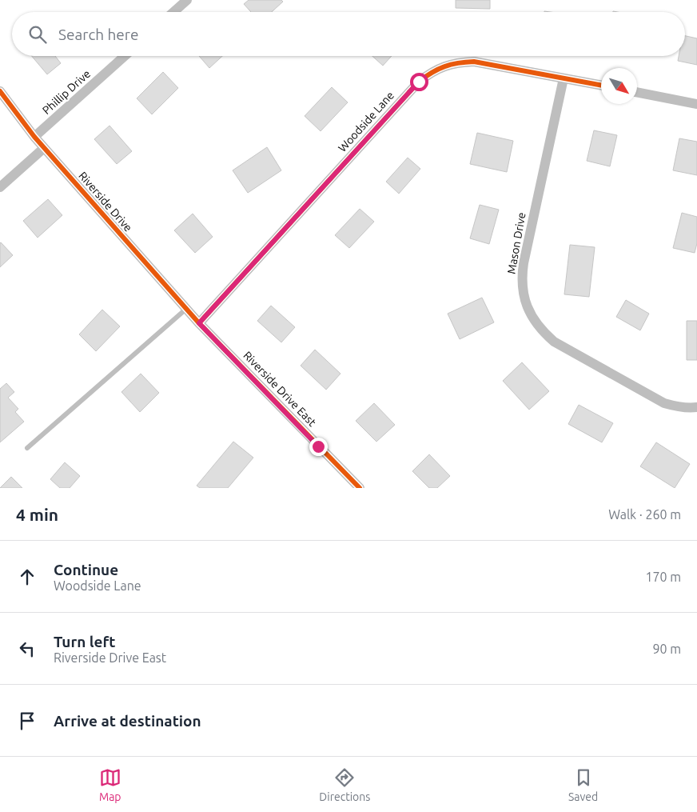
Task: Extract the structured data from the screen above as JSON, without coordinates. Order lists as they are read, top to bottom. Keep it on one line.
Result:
{"streets":{"street":["Phillip Drive","Woodside Lane","Riverside Drive","Mason Drive","Riverside Drive East"]},"crossings":[["Phillip Drive","Riverside Drive"],["Woodside Lane","Riverside Drive"],["Woodside Lane","Mason Drive"],["Woodside Lane","Riverside Drive East"],["Riverside Drive","Riverside Drive East"]],"north":"bottom right","page":{"search":"Search here","heading":["4 min","Walk · 260 m"],"list":[["Continue","Woodside Lane","170 m"],["Turn left","Riverside Drive East","90 m"],"Arrive at destination"],"nav":["Map","Directions","Saved"]}}
